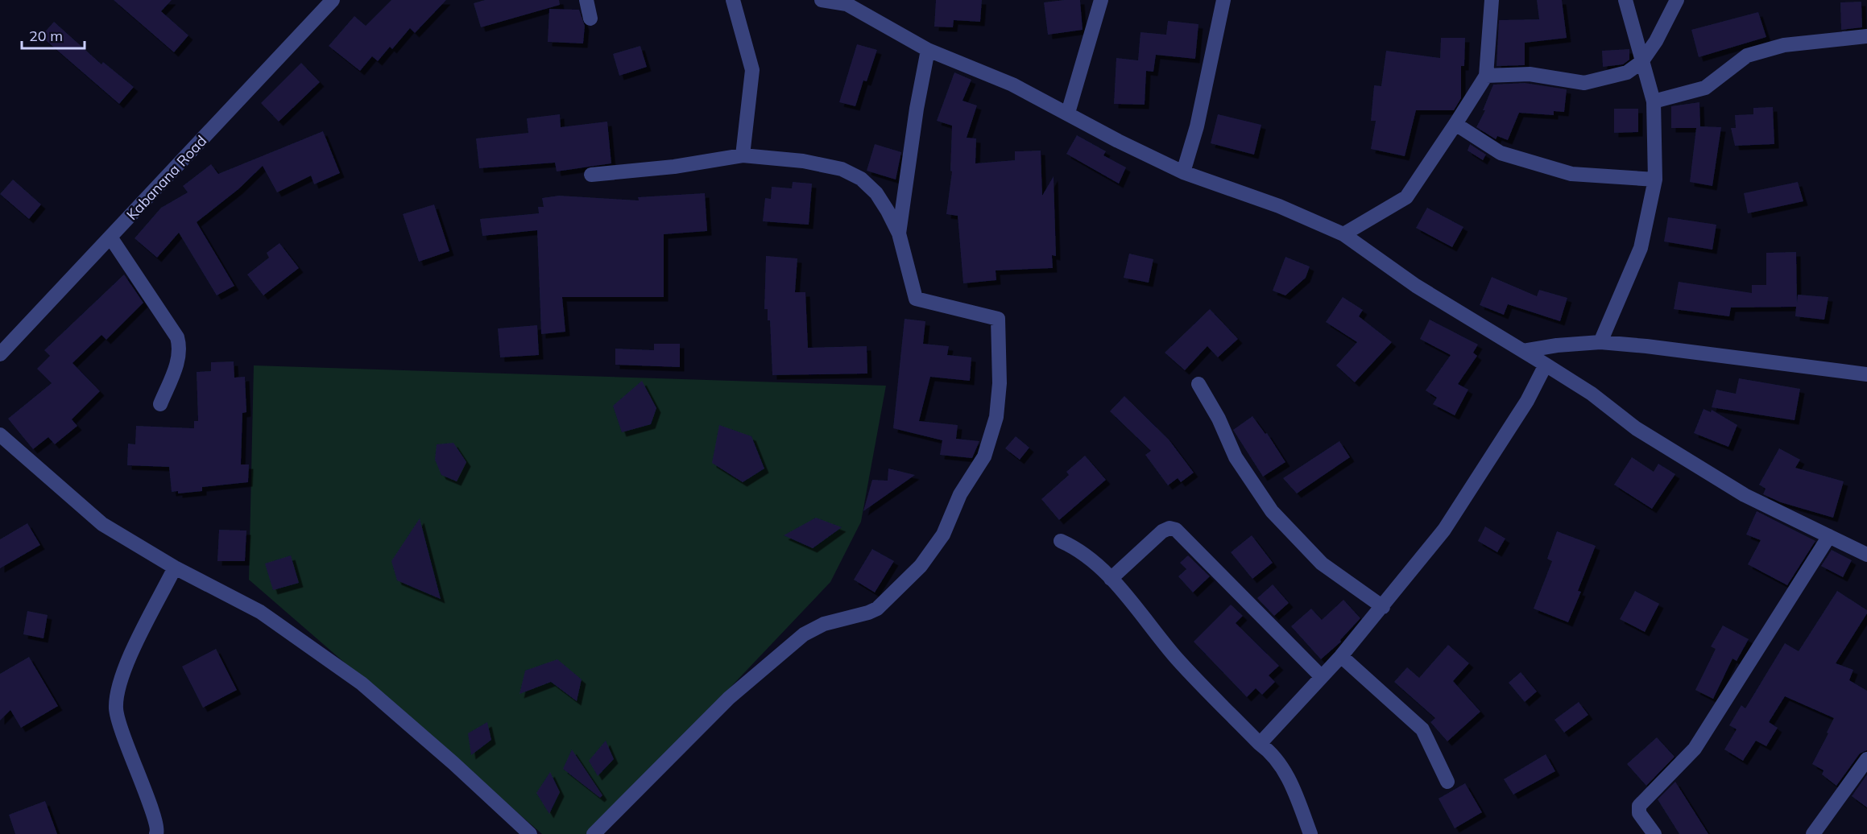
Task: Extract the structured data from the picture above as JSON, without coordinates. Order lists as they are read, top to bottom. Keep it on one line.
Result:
{"streets":{"street":["Kabanana Road"]},"scale_bar":"20 m"}
